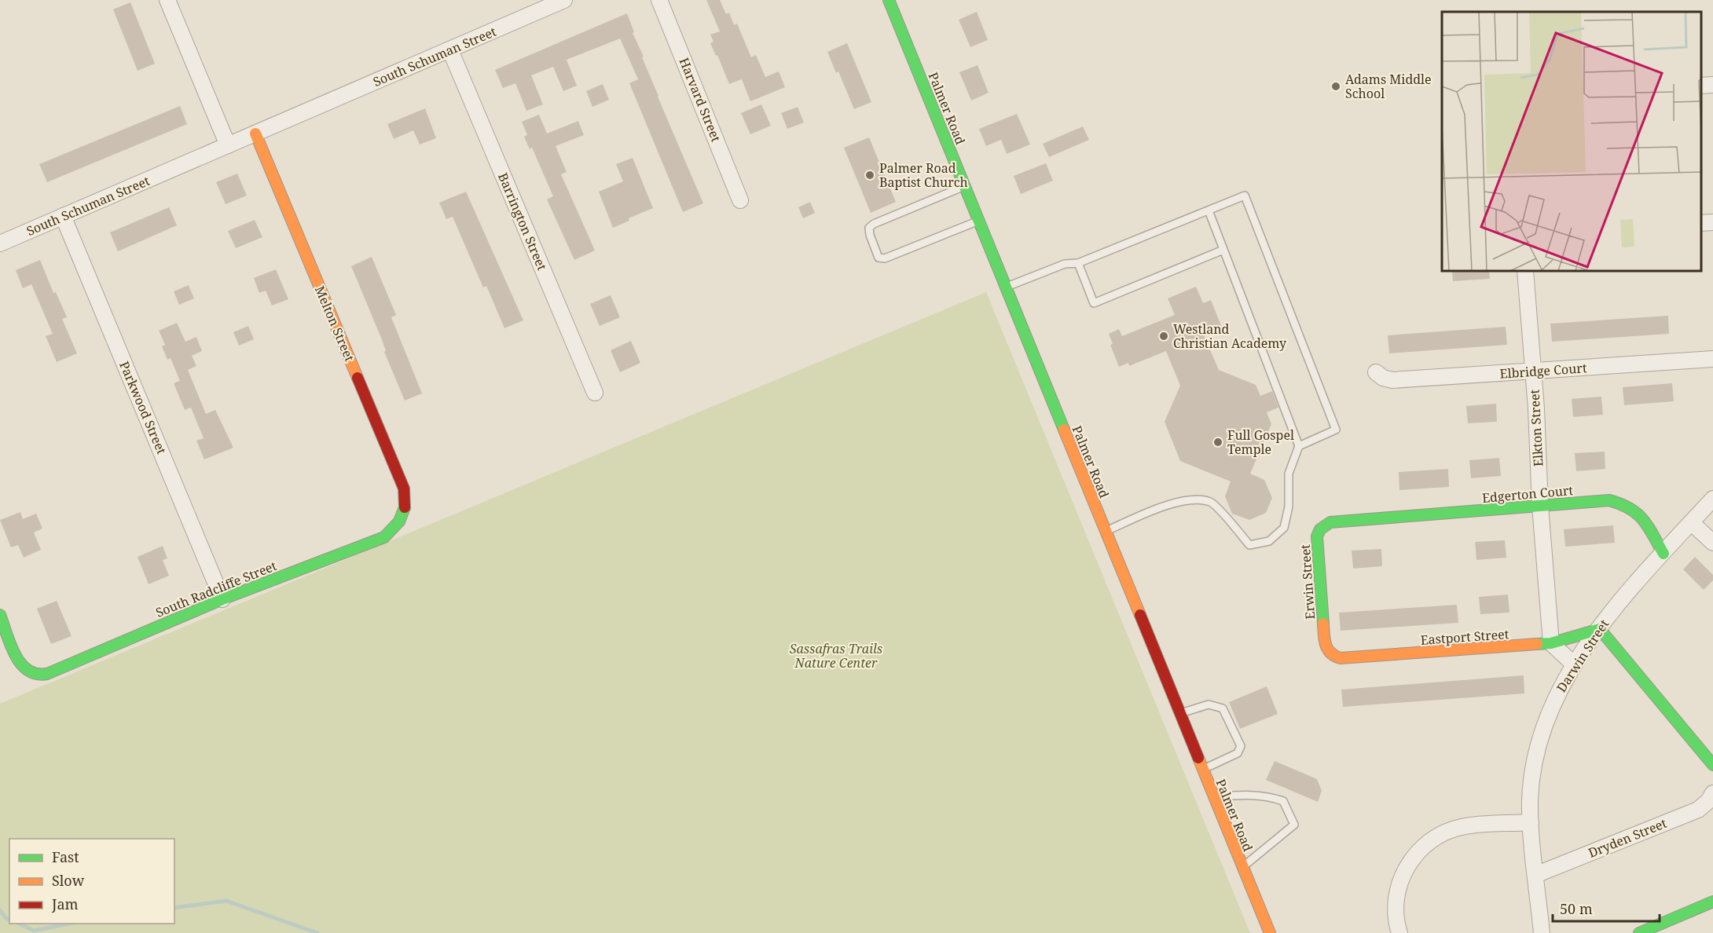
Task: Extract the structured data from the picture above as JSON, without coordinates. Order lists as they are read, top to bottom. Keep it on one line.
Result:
{"streets":{"street":["South Schuman Street","Harvard Street","Palmer Road","Barrington Street","Melton Street","Elbridge Court","Parkwood Street","Elkton Street","Edgerton Court","Erwin Street","South Radcliffe Street","Eastport Street","Darwin Street","Dryden Street"]},"crossings":[["South Schuman Street","Barrington Street"],["South Schuman Street","Melton Street"],["South Schuman Street","Parkwood Street"],["Melton Street","South Radcliffe Street"],["Elbridge Court","Elkton Street"],["Parkwood Street","South Radcliffe Street"],["Elkton Street","Edgerton Court"],["Elkton Street","Eastport Street"],["Edgerton Court","Erwin Street"],["Edgerton Court","Darwin Street"],["Erwin Street","Eastport Street"],["Eastport Street","Darwin Street"],["Darwin Street","Dryden Street"]],"parks":["Sassafras Trails Nature Center"],"places":["Adams Middle School","Palmer Road Baptist Church","Westland Christian Academy","Full Gospel Temple"],"legend":["Fast","Slow","Jam"],"scale_bar":"50 m"}
